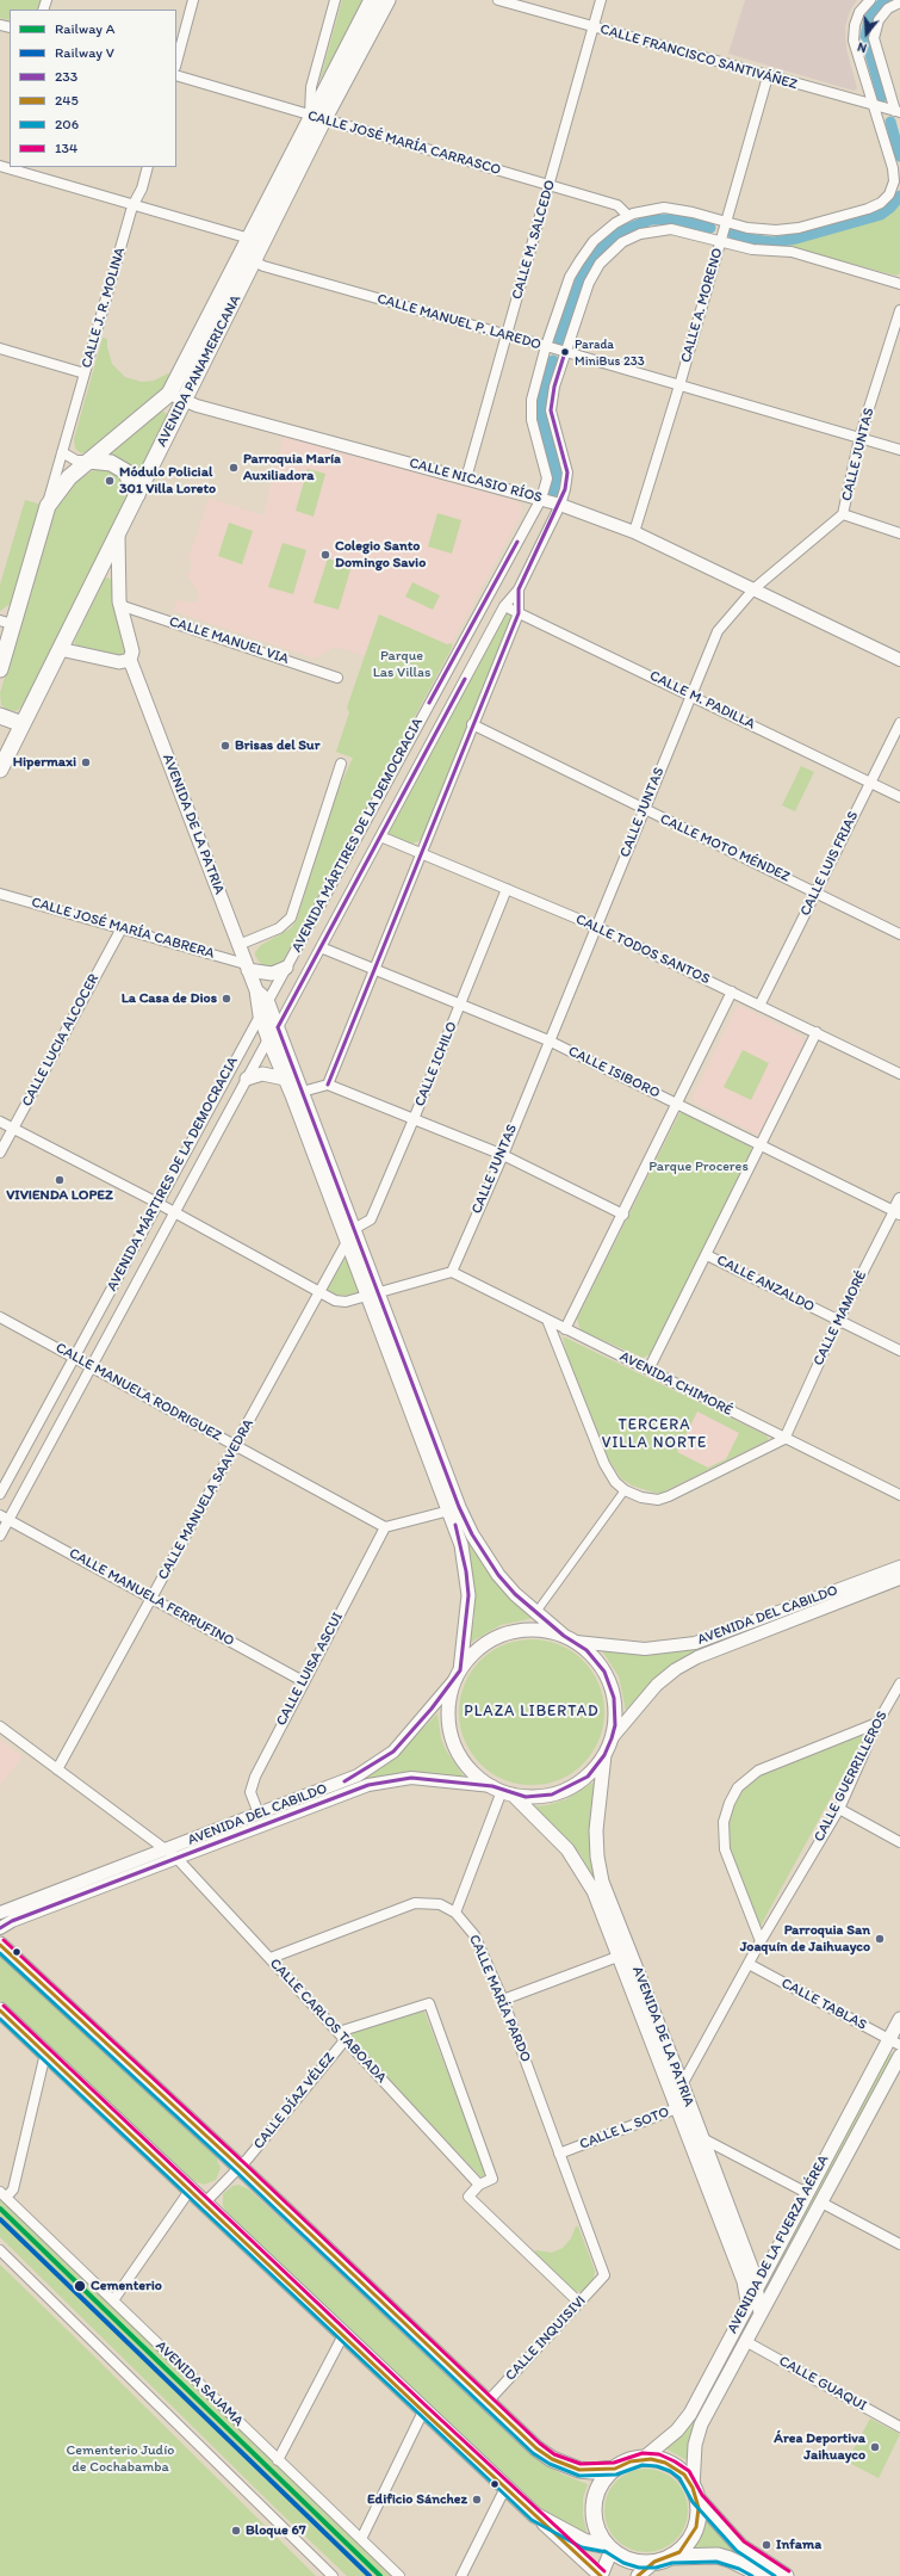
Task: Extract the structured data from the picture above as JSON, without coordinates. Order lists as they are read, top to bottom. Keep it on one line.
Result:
{"streets":{"main road":["AVENIDA PANAMERICANA","AVENIDA DE LA PATRIA","AVENIDA DE LA FUERZA AÉREA"],"street":["CALLE FRANCISCO SANTIVÁÑEZ","CALLE JOSÉ MARÍA CARRASCO","CALLE M. SALCEDO","CALLE A. MORENO","CALLE J. R. MOLINA","CALLE MANUEL P. LAREDO","CALLE JUNTAS","CALLE NICASIO RÍOS","CALLE MANUEL VIA","CALLE M. PADILLA","AVENIDA MÁRTIRES DE LA DEMOCRACIA","CALLE MOTO MÉNDEZ","CALLE LUIS FRIAS","CALLE JOSÉ MARÍA CABRERA","CALLE TODOS SANTOS","CALLE LUCIA ALCOCER","CALLE ICHILO","CALLE ISIBORO","CALLE ANZALDO","CALLE MAMORÉ","AVENIDA CHIMORÉ","CALLE MANUELA RODRIGUEZ","CALLE MANUELA SAAVEDRA","CALLE MANUELA FERRUFINO","AVENIDA DEL CABILDO","CALLE LUISA ASCUI","CALLE GUERRILLEROS","CALLE MARÍA PARDO","CALLE TABLAS","CALLE CARLOS TABOADA","CALLE DÍAZ VÉLEZ","CALLE L. SOTO","CALLE INQUISIVI","AVENIDA SAJAMA","CALLE GUAQUI"]},"crossings":[["CALLE FRANCISCO SANTIVÁÑEZ","CALLE M. SALCEDO"],["CALLE FRANCISCO SANTIVÁÑEZ","CALLE A. MORENO"],["CALLE FRANCISCO SANTIVÁÑEZ","AVENIDA MÁRTIRES DE LA DEMOCRACIA"],["CALLE JOSÉ MARÍA CARRASCO","CALLE M. SALCEDO"],["CALLE JOSÉ MARÍA CARRASCO","AVENIDA PANAMERICANA"],["CALLE JOSÉ MARÍA CARRASCO","AVENIDA MÁRTIRES DE LA DEMOCRACIA"],["CALLE M. SALCEDO","CALLE MANUEL P. LAREDO"],["CALLE M. SALCEDO","CALLE NICASIO RÍOS"],["CALLE A. MORENO","CALLE MANUEL P. LAREDO"],["CALLE A. MORENO","CALLE NICASIO RÍOS"],["CALLE A. MORENO","AVENIDA MÁRTIRES DE LA DEMOCRACIA"],["CALLE J. R. MOLINA","AVENIDA PANAMERICANA"],["CALLE MANUEL P. LAREDO","AVENIDA PANAMERICANA"],["CALLE MANUEL P. LAREDO","CALLE JUNTAS"],["CALLE MANUEL P. LAREDO","AVENIDA MÁRTIRES DE LA DEMOCRACIA"],["AVENIDA PANAMERICANA","CALLE NICASIO RÍOS"],["AVENIDA PANAMERICANA","AVENIDA DE LA PATRIA"],["CALLE JUNTAS","CALLE NICASIO RÍOS"],["CALLE JUNTAS","CALLE M. PADILLA"],["CALLE JUNTAS","CALLE MOTO MÉNDEZ"],["CALLE JUNTAS","CALLE TODOS SANTOS"],["CALLE JUNTAS","CALLE ISIBORO"],["CALLE JUNTAS","AVENIDA CHIMORÉ"],["CALLE NICASIO RÍOS","AVENIDA MÁRTIRES DE LA DEMOCRACIA"],["CALLE MANUEL VIA","AVENIDA DE LA PATRIA"],["CALLE M. PADILLA","AVENIDA MÁRTIRES DE LA DEMOCRACIA"],["CALLE M. PADILLA","CALLE LUIS FRIAS"],["AVENIDA DE LA PATRIA","AVENIDA MÁRTIRES DE LA DEMOCRACIA"],["AVENIDA DE LA PATRIA","CALLE JOSÉ MARÍA CABRERA"],["AVENIDA DE LA PATRIA","CALLE ICHILO"],["AVENIDA DE LA PATRIA","CALLE MANUELA SAAVEDRA"],["AVENIDA DE LA PATRIA","AVENIDA DEL CABILDO"],["AVENIDA DE LA PATRIA","CALLE GUERRILLEROS"],["AVENIDA DE LA PATRIA","CALLE L. SOTO"],["AVENIDA DE LA PATRIA","AVENIDA DE LA FUERZA AÉREA"],["AVENIDA MÁRTIRES DE LA DEMOCRACIA","CALLE TODOS SANTOS"],["AVENIDA MÁRTIRES DE LA DEMOCRACIA","CALLE ISIBORO"],["AVENIDA MÁRTIRES DE LA DEMOCRACIA","CALLE MANUELA RODRIGUEZ"],["AVENIDA MÁRTIRES DE LA DEMOCRACIA","CALLE MANUELA FERRUFINO"],["CALLE MOTO MÉNDEZ","CALLE LUIS FRIAS"],["CALLE LUIS FRIAS","CALLE TODOS SANTOS"],["CALLE JOSÉ MARÍA CABRERA","CALLE LUCIA ALCOCER"],["CALLE TODOS SANTOS","CALLE ICHILO"],["CALLE ICHILO","CALLE ISIBORO"],["CALLE ICHILO","CALLE MANUELA SAAVEDRA"],["CALLE ISIBORO","CALLE MAMORÉ"],["CALLE ANZALDO","CALLE MAMORÉ"],["CALLE MAMORÉ","AVENIDA CHIMORÉ"],["CALLE MANUELA RODRIGUEZ","CALLE MANUELA SAAVEDRA"],["CALLE MANUELA RODRIGUEZ","CALLE LUISA ASCUI"],["CALLE MANUELA SAAVEDRA","CALLE MANUELA FERRUFINO"],["CALLE MANUELA SAAVEDRA","CALLE CARLOS TABOADA"],["CALLE MANUELA FERRUFINO","CALLE LUISA ASCUI"],["AVENIDA DEL CABILDO","CALLE LUISA ASCUI"],["AVENIDA DEL CABILDO","CALLE CARLOS TABOADA"],["CALLE GUERRILLEROS","CALLE TABLAS"],["CALLE MARÍA PARDO","CALLE CARLOS TABOADA"],["CALLE MARÍA PARDO","CALLE L. SOTO"],["CALLE MARÍA PARDO","CALLE INQUISIVI"],["CALLE TABLAS","AVENIDA DE LA FUERZA AÉREA"],["CALLE CARLOS TABOADA","CALLE DÍAZ VÉLEZ"],["AVENIDA DE LA FUERZA AÉREA","CALLE GUAQUI"]],"districts":["TERCERA VILLA NORTE","PLAZA LIBERTAD"],"parks":["Parque Las Villas","Parque Proceres","Cementerio Judío de Cochabamba"],"places":["Parada MiniBus 233","Parroquia María Auxiliadora","Módulo Policial 301 Villa Loreto","Colegio Santo Domingo Savio","Brisas del Sur","Hipermaxi","La Casa de Dios","VIVIENDA LOPEZ","Parroquia San Joaquín de Jaihuayco","Cementerio","Área Deportiva Jaihuayco","Edificio Sánchez","Bloque 67","Infama"],"lines":["transit line 233","transit line 134","transit line 245","transit line 206","rail line A","rail line V"],"legend":["Railway A","Railway V","233","245","206","134"],"north":"bottom"}
